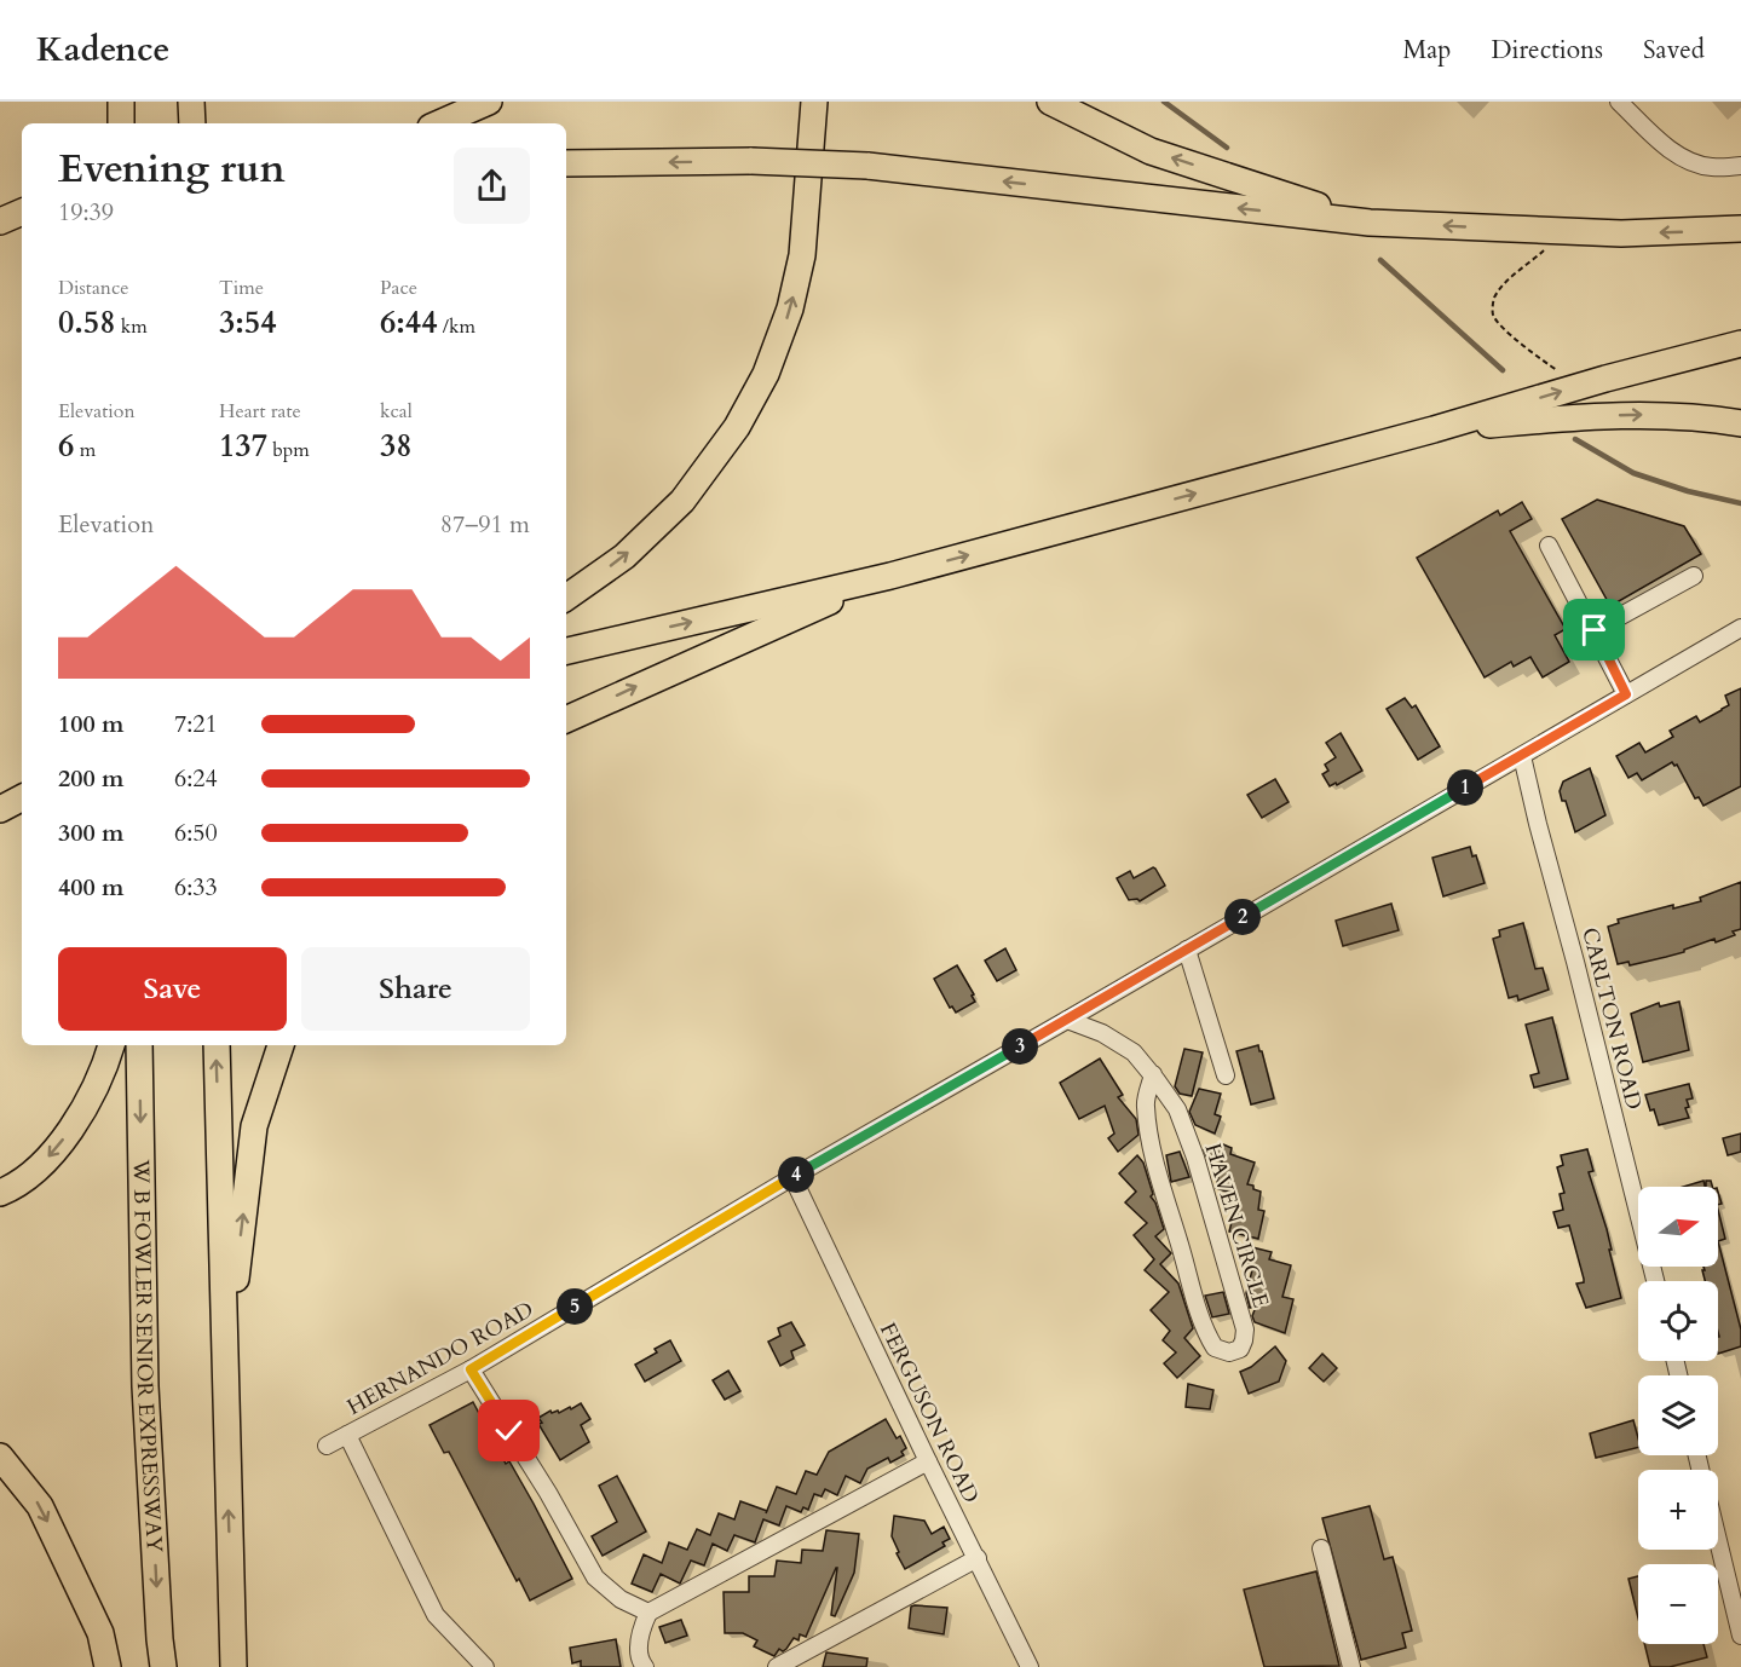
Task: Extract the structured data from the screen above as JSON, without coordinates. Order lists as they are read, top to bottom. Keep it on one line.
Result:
{"streets":{"highway":["W B FOWLER SENIOR EXPRESSWAY"],"street":["CARLTON ROAD","HAVEN CIRCLE","HERNANDO ROAD","FERGUSON ROAD"]},"crossings":[["CARLTON ROAD","HERNANDO ROAD"],["HAVEN CIRCLE","HERNANDO ROAD"],["HERNANDO ROAD","FERGUSON ROAD"]],"north":"right","page":{"header":"Kadence","nav":["Map","Directions","Saved"],"heading":["Evening run","19:39"],"stats":[["Distance","0.58 km"],["Time","3:54"],["Pace","6:44 /km"],["Elevation","6 m"],["Heart rate","137 bpm"],["kcal","38"]],"chart":["Elevation","87–91 m"],"list":[{"name":"100 m","note":"7:21"},{"name":"200 m","note":"6:24"},{"name":"300 m","note":"6:50"},{"name":"400 m","note":"6:33"}],"pins":["1","2","3","4","5"],"buttons":["Save","Share"],"map_buttons":["+","−"]}}
